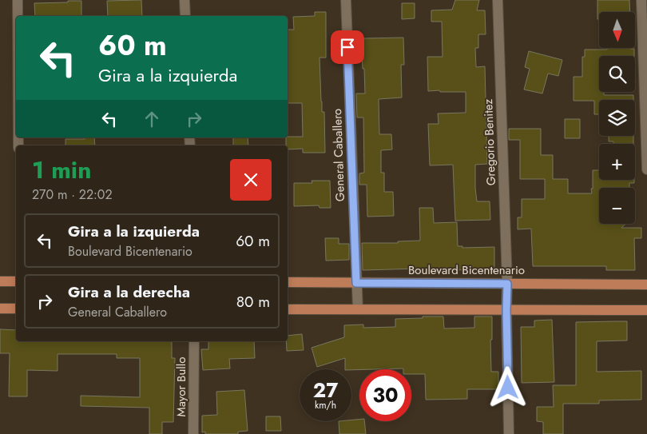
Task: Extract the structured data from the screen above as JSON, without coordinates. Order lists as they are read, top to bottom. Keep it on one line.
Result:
{"streets":{"main road":["Boulevard Bicentenario"],"street":["Gregorio Benitez","General Caballero","Mayor Bullo"]},"crossings":[["Gregorio Benitez","Boulevard Bicentenario"],["General Caballero","Boulevard Bicentenario"]],"north":"bottom","page":{"map_buttons":["+","−"],"turn":["60 m","Gira a la izquierda"],"heading":["1 min","270 m · 22:02"],"list":[{"name":"Gira a la izquierda","note":"Boulevard Bicentenario","value":"60 m"},{"name":"Gira a la derecha","note":"General Caballero","value":"80 m"}],"speed":"27 km/h","limit":"30"}}
